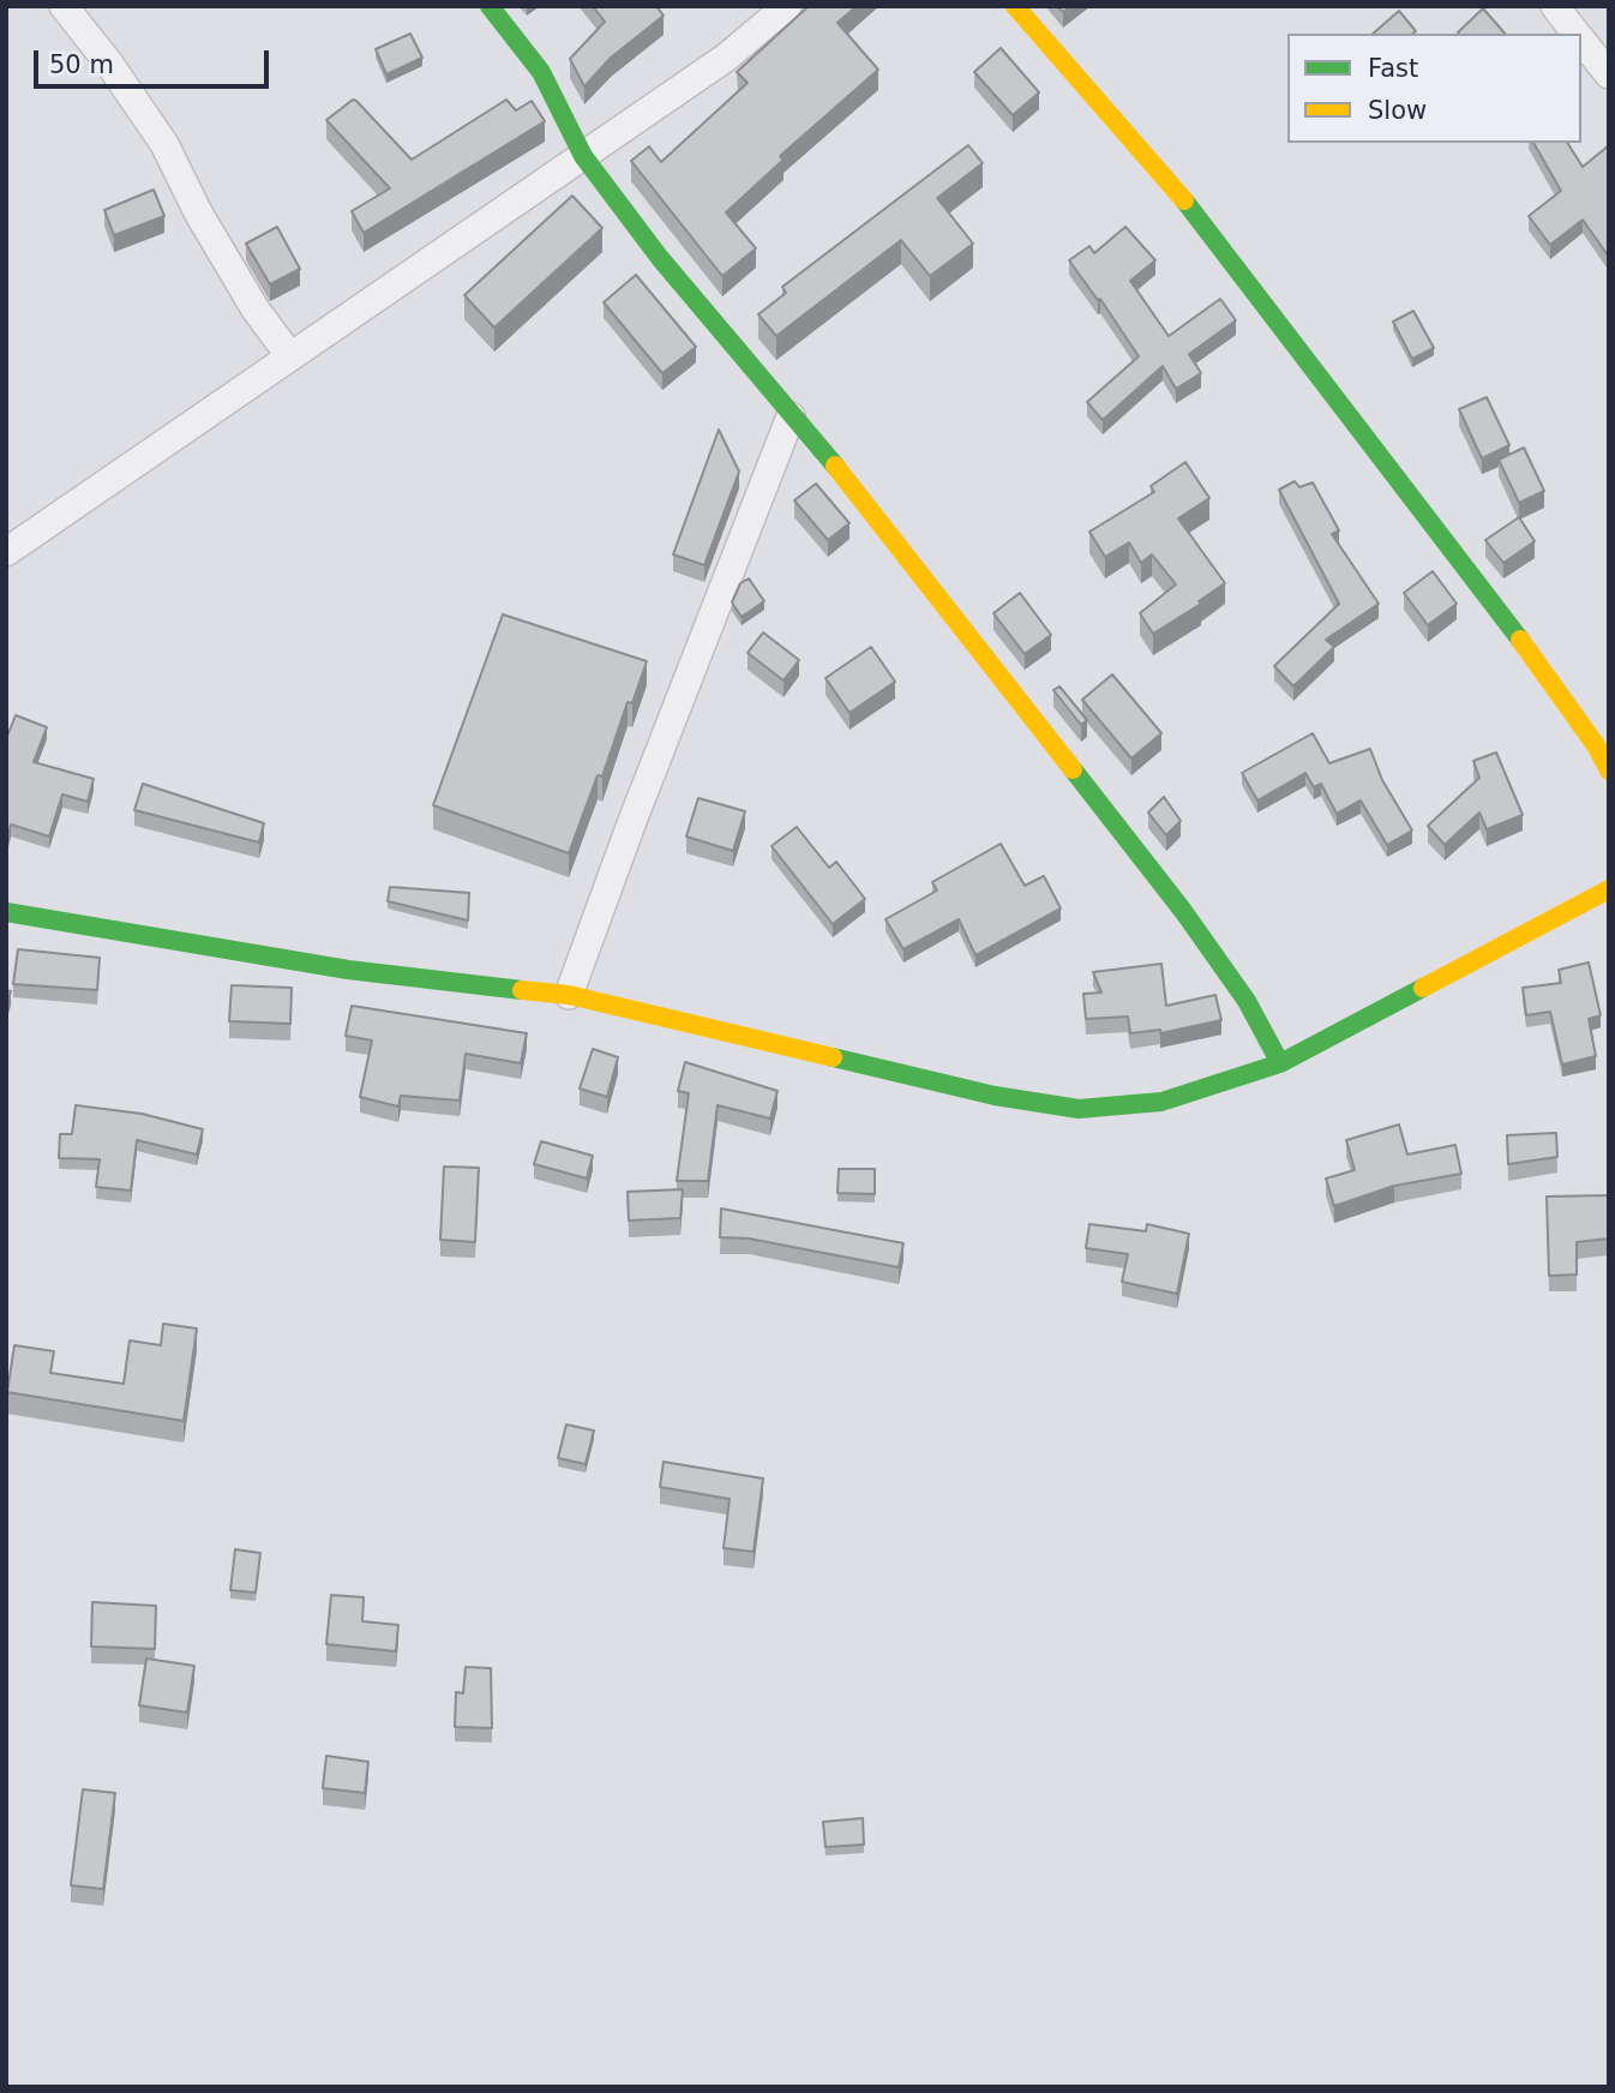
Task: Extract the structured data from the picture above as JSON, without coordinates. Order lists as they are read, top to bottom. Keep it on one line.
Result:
{"legend":["Fast","Slow"],"scale_bar":"50 m"}
